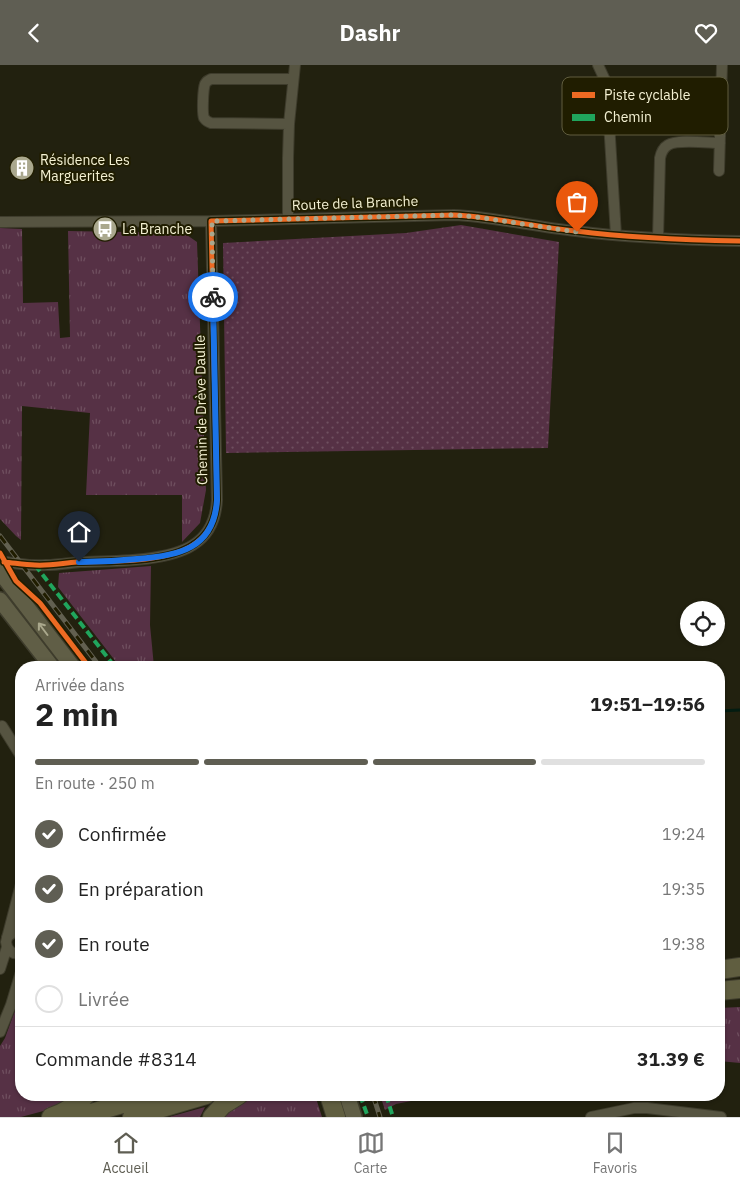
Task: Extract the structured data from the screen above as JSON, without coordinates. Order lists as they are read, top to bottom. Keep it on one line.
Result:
{"streets":{"street":["Route de la Branche","Chemin de Drève Daulle"]},"crossings":[["Route de la Branche","Chemin de Drève Daulle"]],"places":{"building":["Résidence Les Marguerites"],"bus stop":["La Branche"]},"legend":["Piste cyclable","Chemin"],"page":{"header":"Dashr","heading":["2 min","Arrivée dans","19:51–19:56"],"panel":["Commande #8314","31.39 €"],"bar":"En route · 250 m","list":[["Confirmée","19:24"],["En préparation","19:35"],["En route","19:38"],"Livrée"],"tabs":["Accueil","Carte","Favoris"]}}
